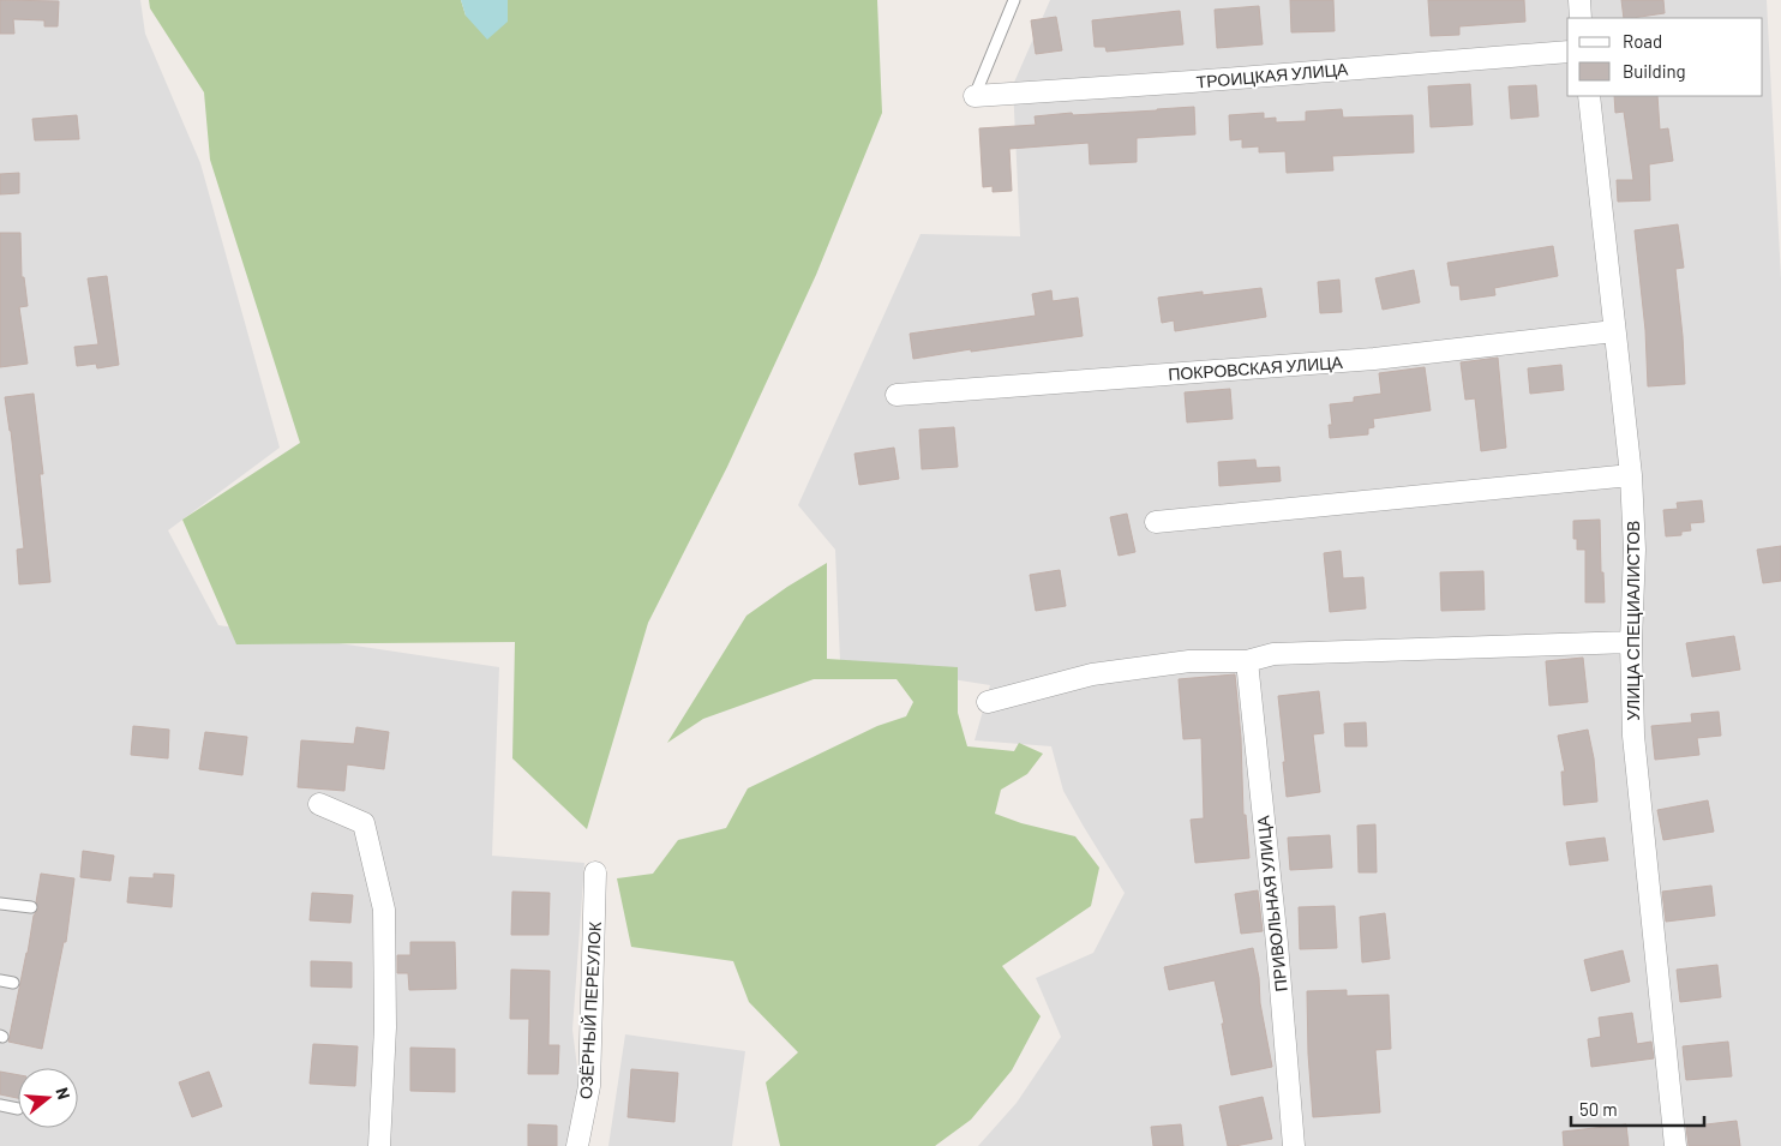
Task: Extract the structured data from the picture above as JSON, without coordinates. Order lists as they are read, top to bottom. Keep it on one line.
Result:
{"streets":{"street":["ТРОИЦКАЯ УЛИЦА","ПОКРОВСКАЯ УЛИЦА","УЛИЦА СПЕЦИАЛИСТОВ","ПРИВОЛЬНАЯ УЛИЦА","ОЗЁРНЫЙ ПЕРЕУЛОК"]},"crossings":[["ПОКРОВСКАЯ УЛИЦА","УЛИЦА СПЕЦИАЛИСТОВ"]],"legend":["Road","Building"],"scale_bar":"50 m","north":"right"}
